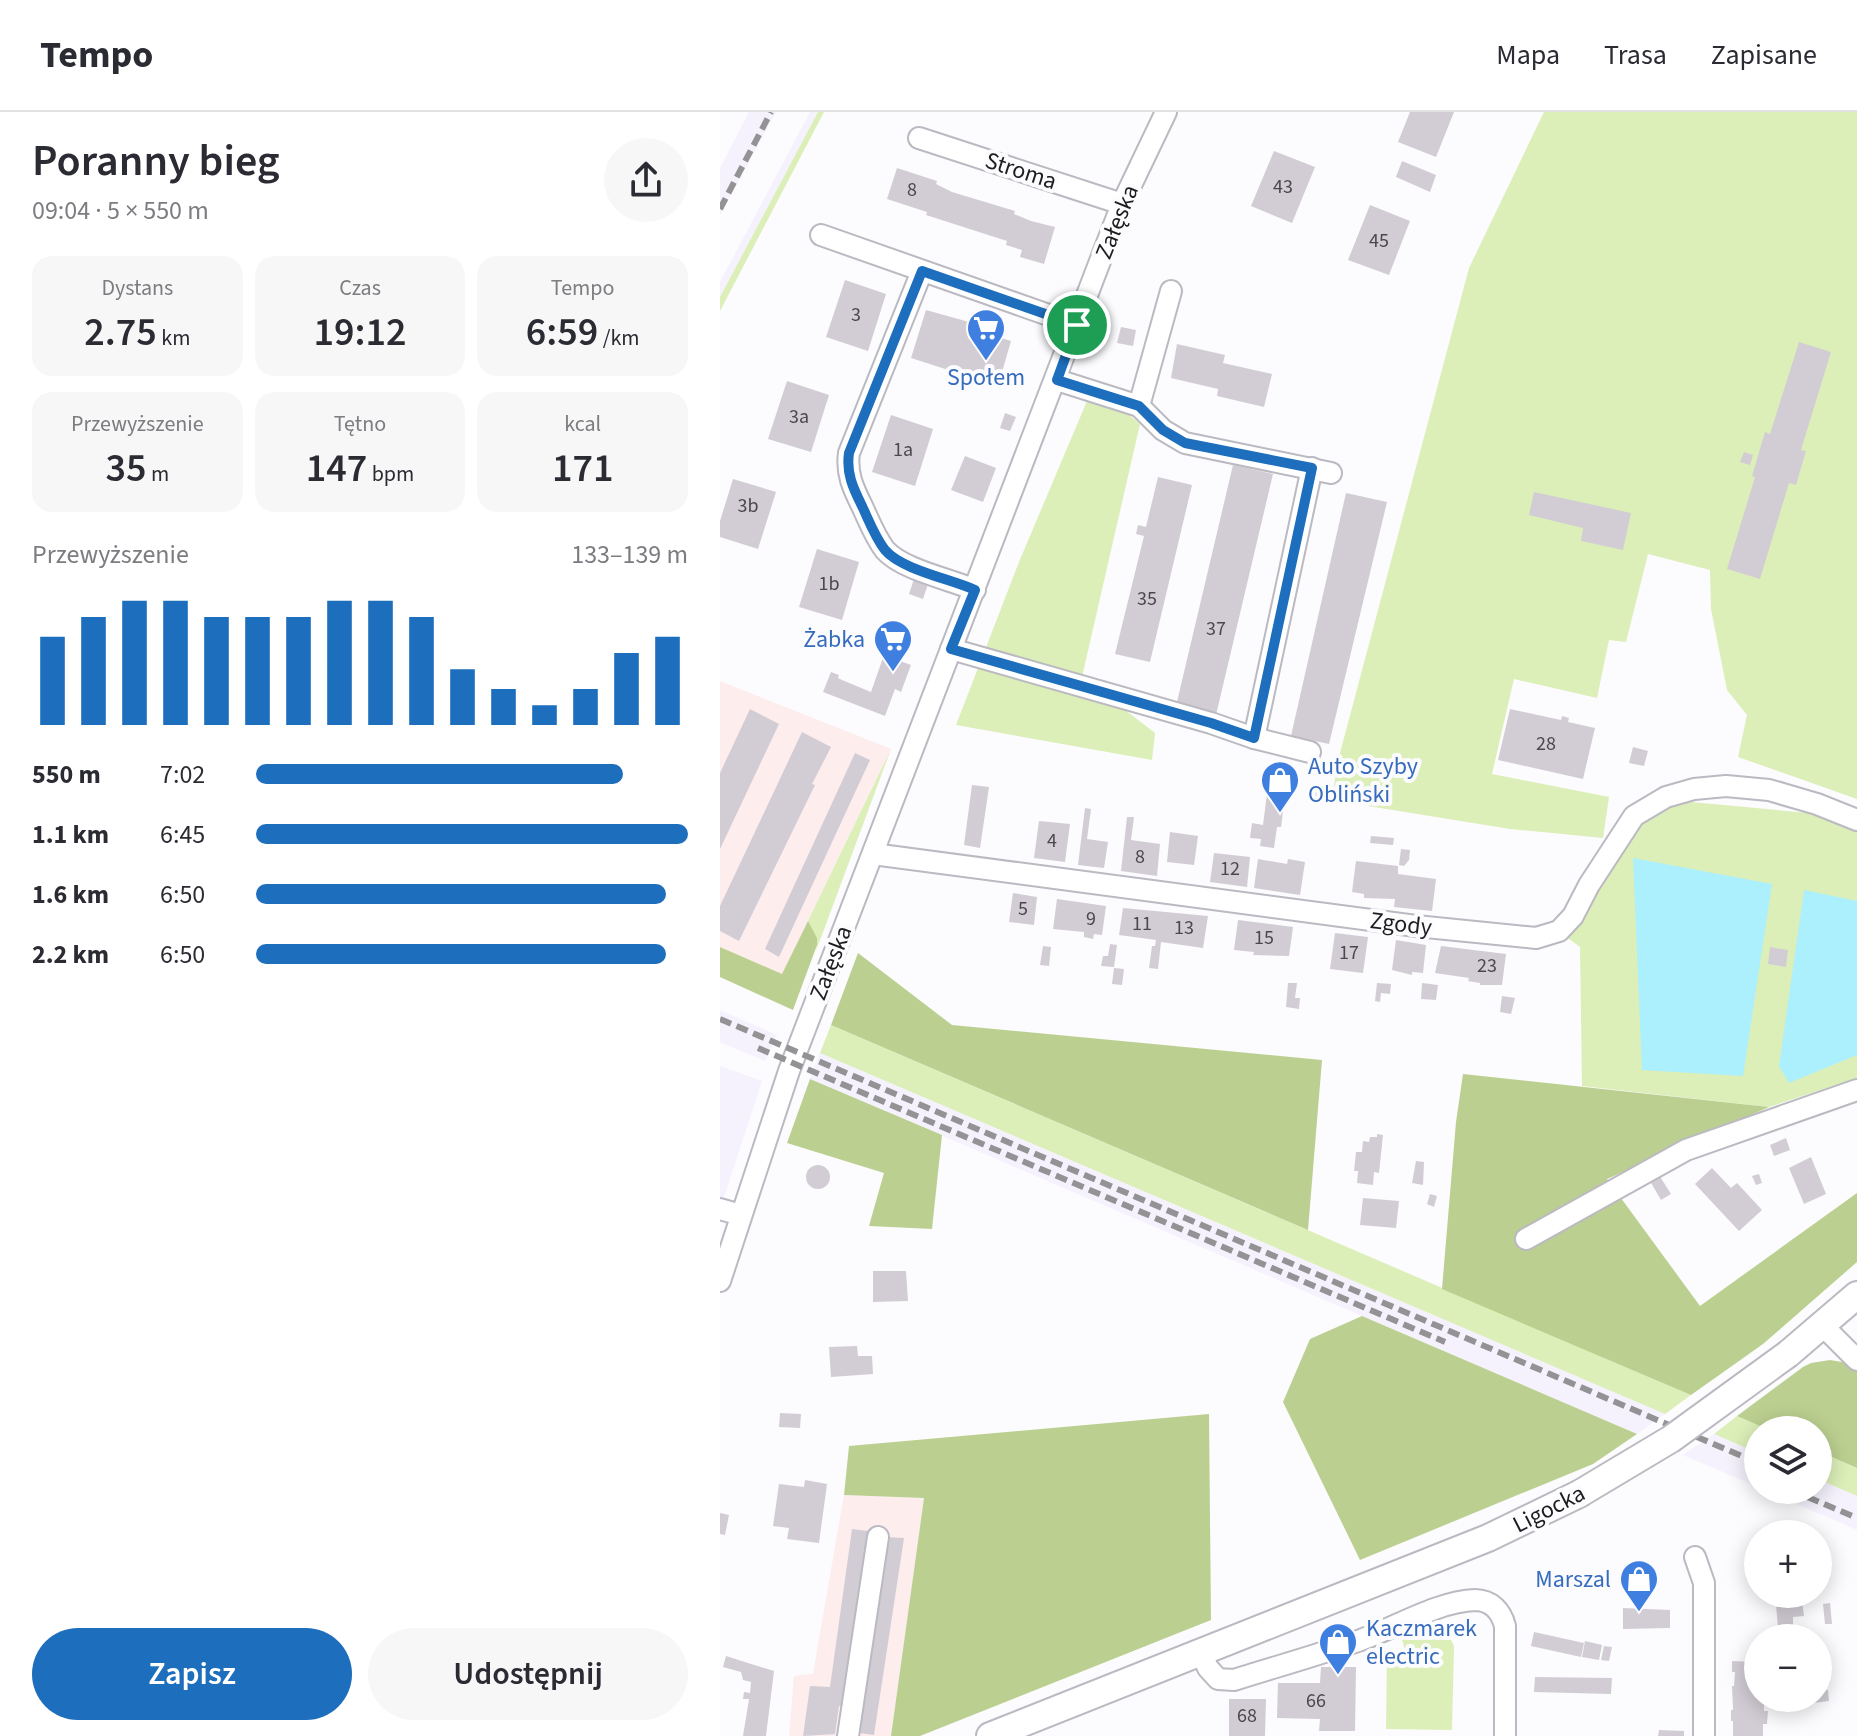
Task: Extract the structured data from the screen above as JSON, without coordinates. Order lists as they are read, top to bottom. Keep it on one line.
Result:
{"streets":{"street":["Stroma","Załęska","Zgody","Ligocka"]},"crossings":[["Stroma","Załęska"],["Załęska","Zgody"]],"places":{"supermarket":["Społem","Żabka"],"shop":["Auto Szyby Obliński","Marszal","Kaczmarek electric"]},"house_numbers":["43","8","45","3","3a","1a","3b","1b","35","37","28","4","8","12","5","9","11","13","15","17","23","66","68"],"page":{"header":"Tempo","nav":["Mapa","Trasa","Zapisane"],"heading":["Poranny bieg","09:04 · 5 × 550 m"],"stats":[["Dystans","2.75 km"],["Czas","19:12"],["Tempo","6:59 /km"],["Przewyższenie","35 m"],["Tętno","147 bpm"],["kcal","171"]],"chart":["Przewyższenie","133–139 m"],"list":[{"name":"550 m","note":"7:02"},{"name":"1.1 km","note":"6:45"},{"name":"1.6 km","note":"6:50"},{"name":"2.2 km","note":"6:50"}],"map_buttons":["+","−"],"buttons":["Zapisz","Udostępnij"]}}
